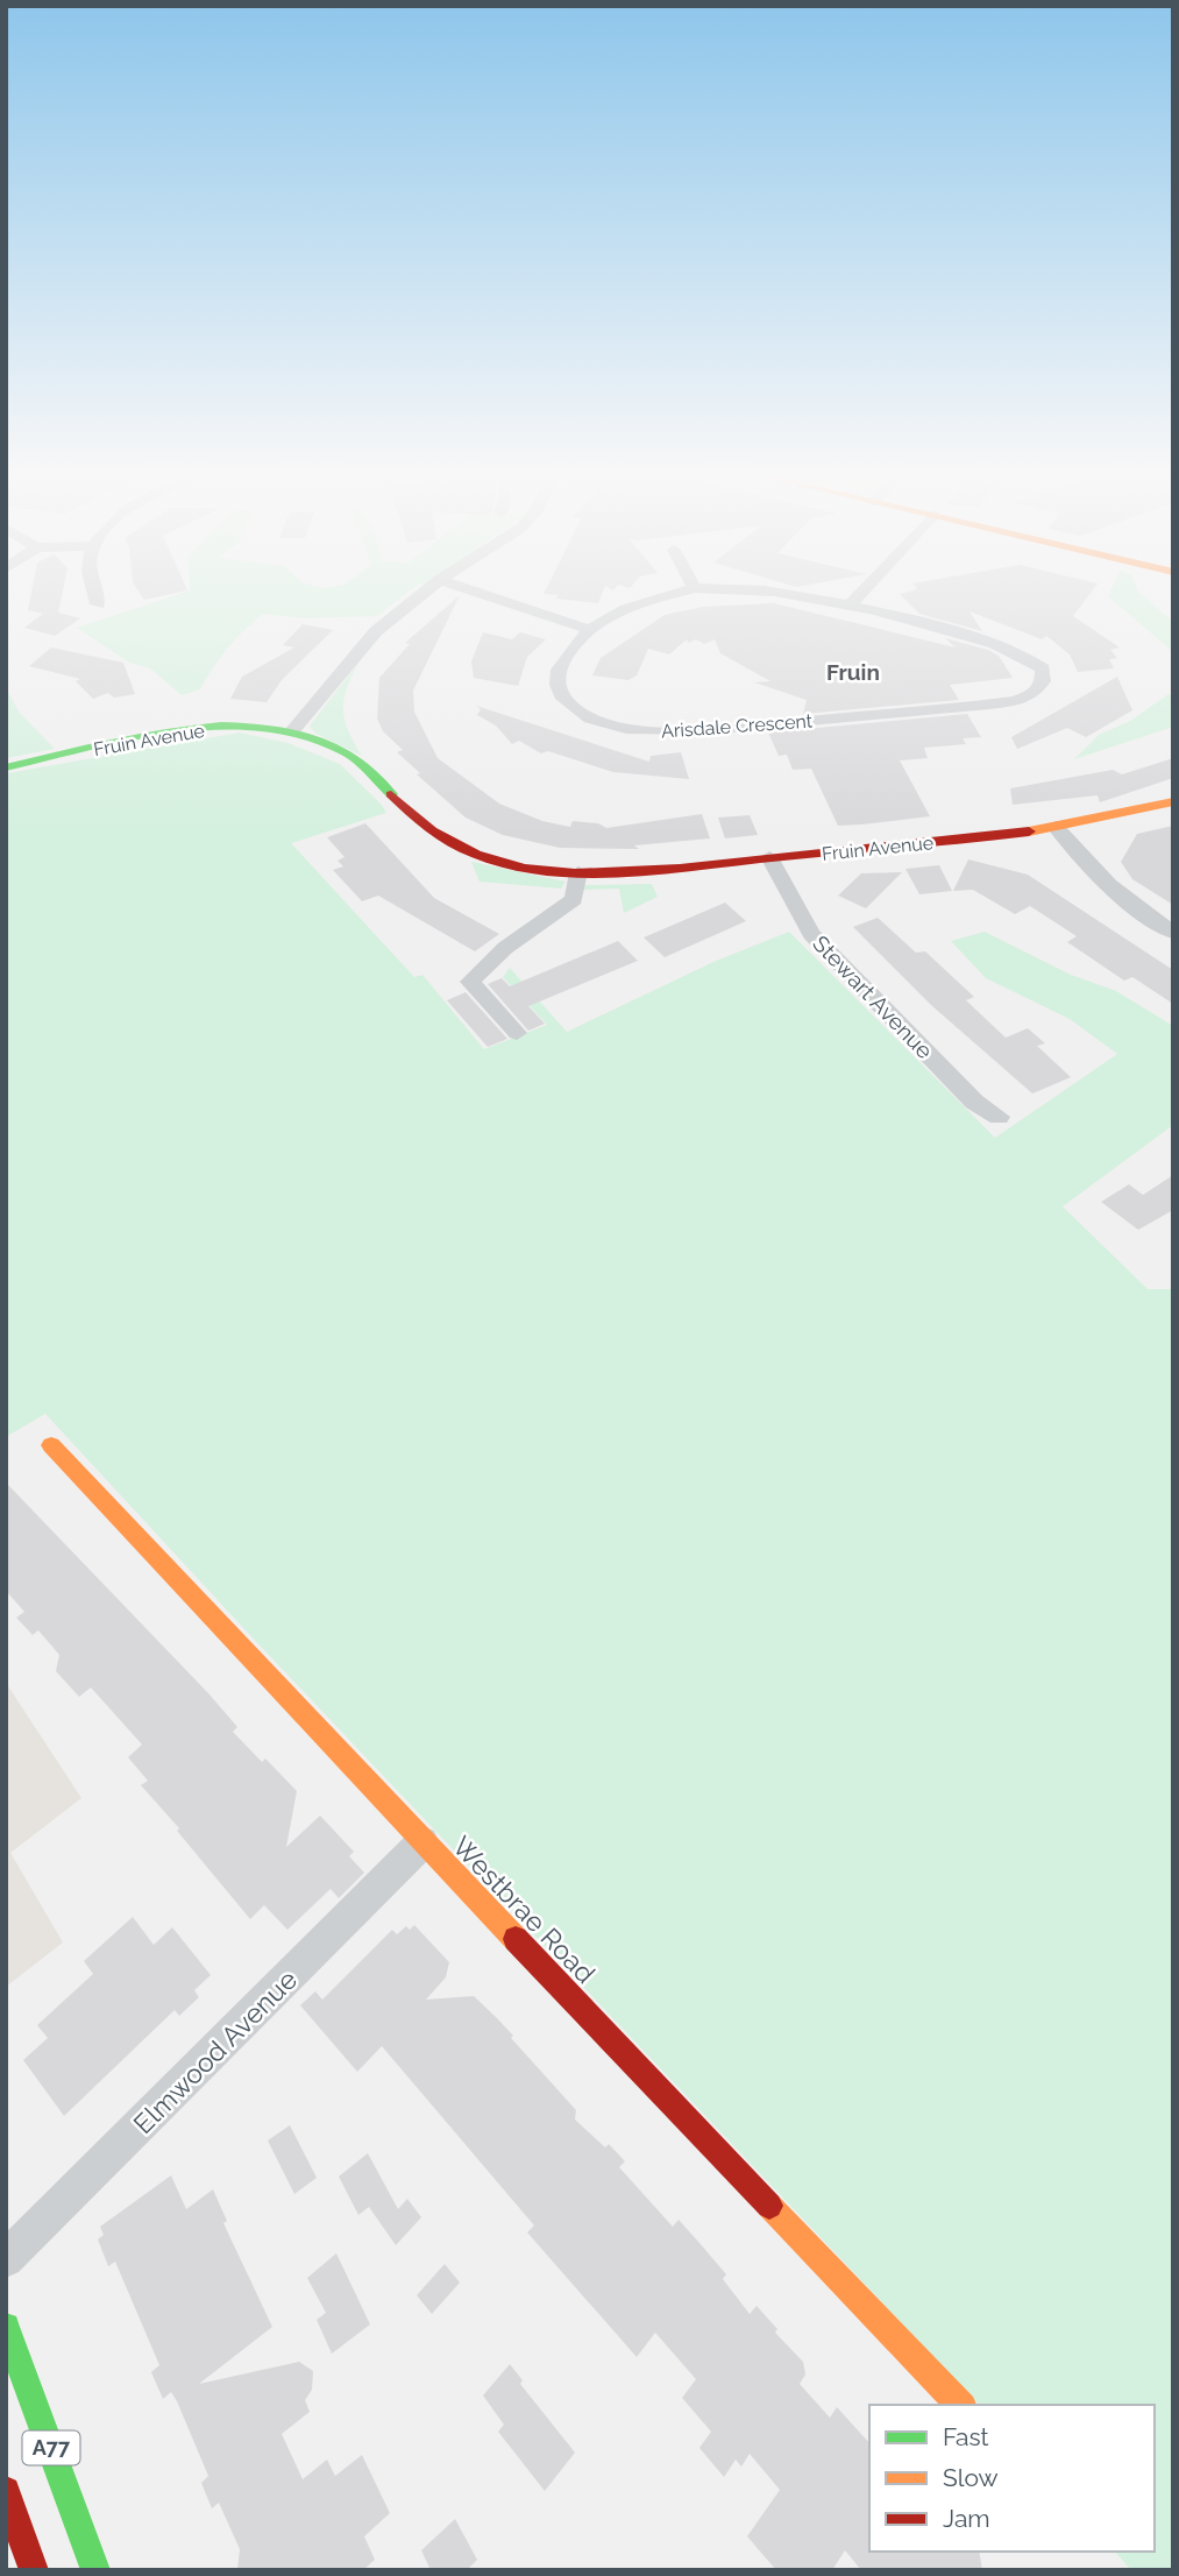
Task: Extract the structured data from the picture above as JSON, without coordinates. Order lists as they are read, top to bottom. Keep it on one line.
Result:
{"streets":{"street":["Arisdale Crescent","Fruin Avenue","Stewart Avenue","Westbrae Road","Elmwood Avenue","A77"]},"crossings":[["Fruin Avenue","Stewart Avenue"],["Westbrae Road","Elmwood Avenue"]],"districts":["Fruin"],"legend":["Fast","Slow","Jam"]}
